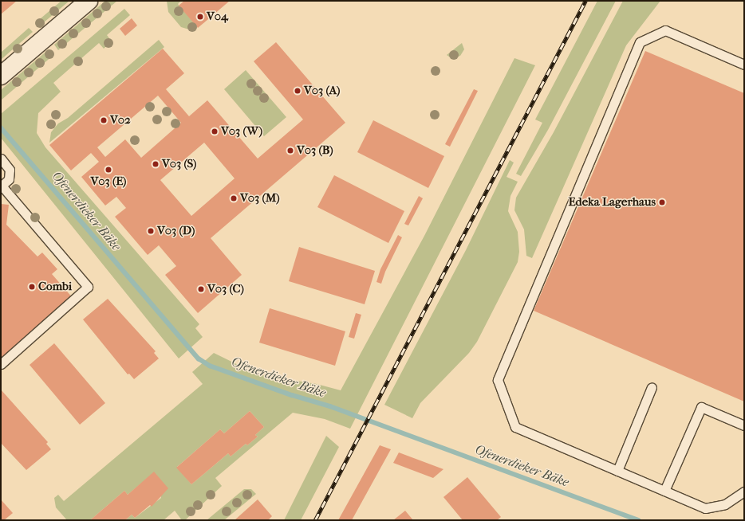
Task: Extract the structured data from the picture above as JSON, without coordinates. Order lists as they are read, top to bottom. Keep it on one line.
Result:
{"water":["Ofenerdieker Bäke"],"places":["V04","V03 (A)","V02","V03 (W)","V03 (B)","V03 (S)","V03 (E)","V03 (M)","Edeka Lagerhaus","V03 (D)","Combi","V03 (C)"]}
